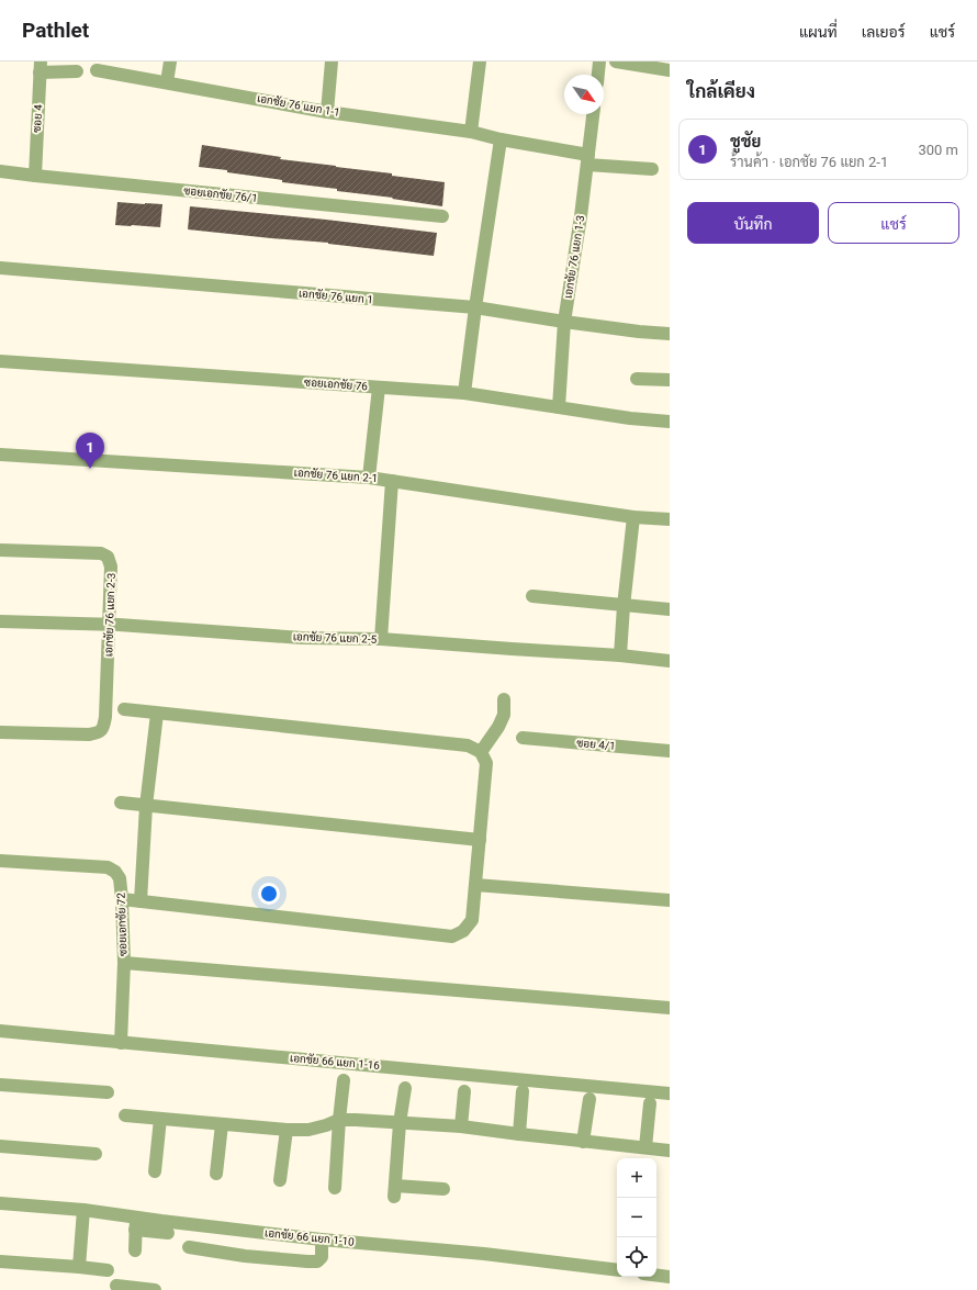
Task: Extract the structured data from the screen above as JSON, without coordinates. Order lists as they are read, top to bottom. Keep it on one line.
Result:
{"streets":{"street":["เอกชัย 76 แยก 1-1","ซอย 4","ซอยเอกชัย 76/1","เอกชัย 76 แยก 1-3","เอกชัย 76 แยก 1","ซอยเอกชัย 76","เอกชัย 76 แยก 2-1","เอกชัย 76 แยก 2-3","เอกชัย 76 แยก 2-5","ซอย 4/1","ซอยเอกชัย 72","เอกชัย 66 แยก 1-16","เอกชัย 66 แยก 1-10"]},"crossings":[["เอกชัย 76 แยก 1-1","เอกชัย 76 แยก 1-3"],["ซอย 4","ซอยเอกชัย 76/1"],["เอกชัย 76 แยก 1-3","เอกชัย 76 แยก 1"],["เอกชัย 76 แยก 1-3","ซอยเอกชัย 76"],["เอกชัย 76 แยก 2-3","เอกชัย 76 แยก 2-5"],["ซอยเอกชัย 72","เอกชัย 66 แยก 1-16"]],"north":"bottom right","page":{"header":"Pathlet","nav":["แผนที่","เลเยอร์","แชร์"],"heading":"ใกล้เคียง","list":[{"mark":"1","name":"ชูชัย","note":"ร้านค้า · เอกชัย 76 แยก 2-1","value":"300 m"}],"buttons":["บันทึก","แชร์"],"pins":"1","map_buttons":["+","−"]}}
